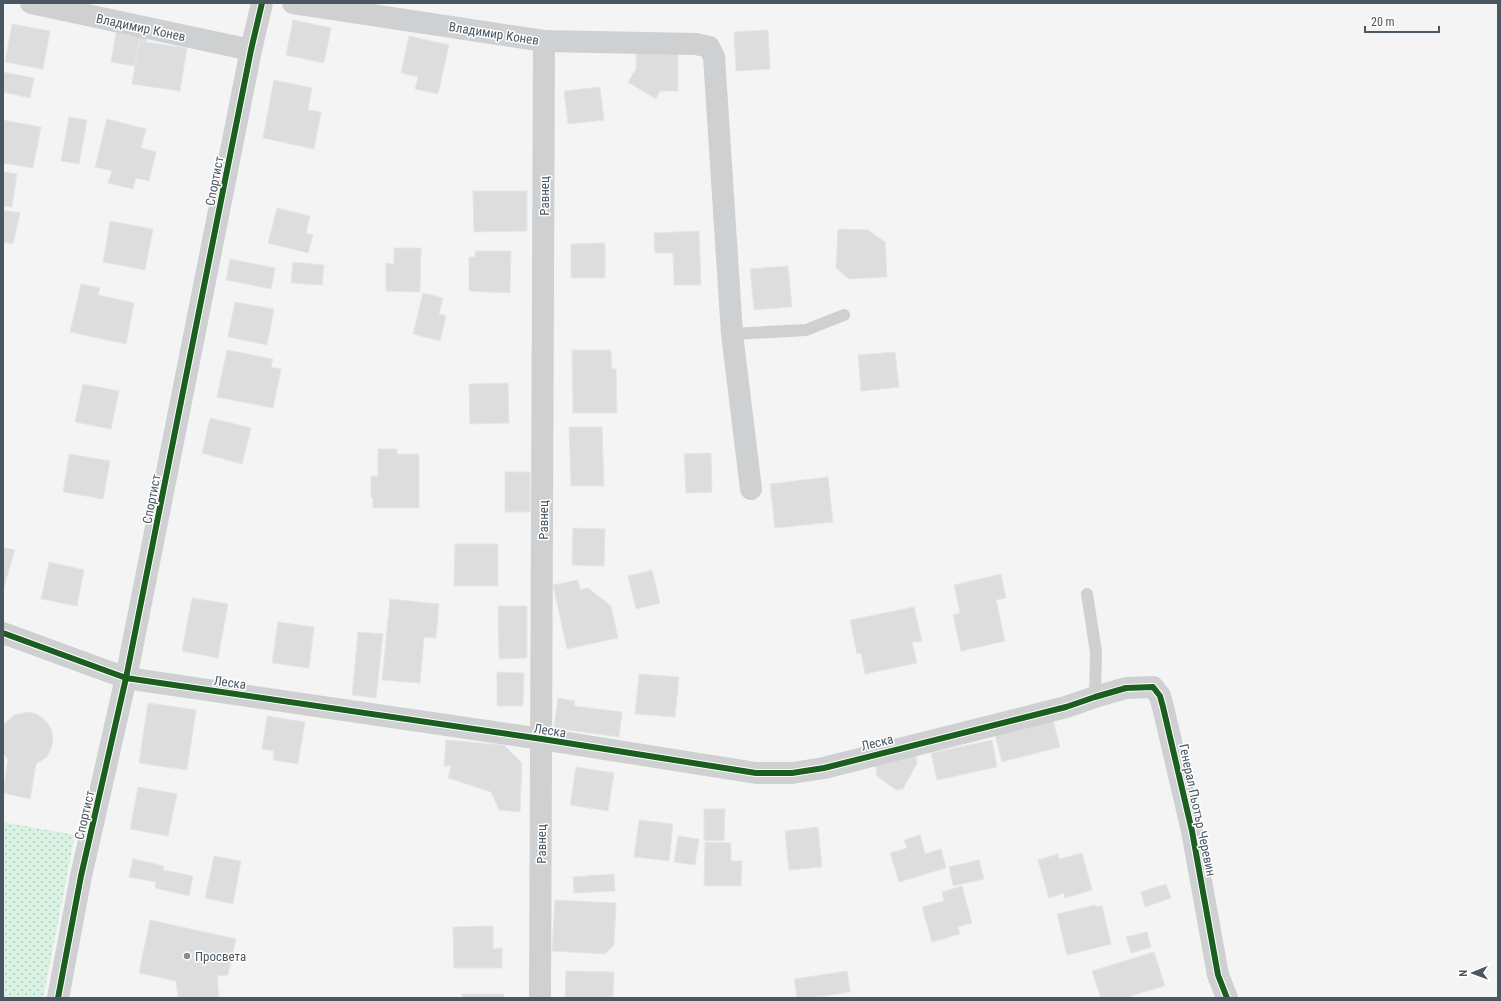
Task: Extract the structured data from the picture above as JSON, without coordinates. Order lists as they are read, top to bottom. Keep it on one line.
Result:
{"streets":{"street":["Владимир Конев","Спортист","Равнец","Леска","Генерал Пьотър Черевин"]},"crossings":[["Владимир Конев","Спортист"],["Владимир Конев","Равнец"],["Спортист","Леска"],["Равнец","Леска"],["Леска","Генерал Пьотър Черевин"]],"places":["Просвета"],"scale_bar":"20 m","north":"left"}
